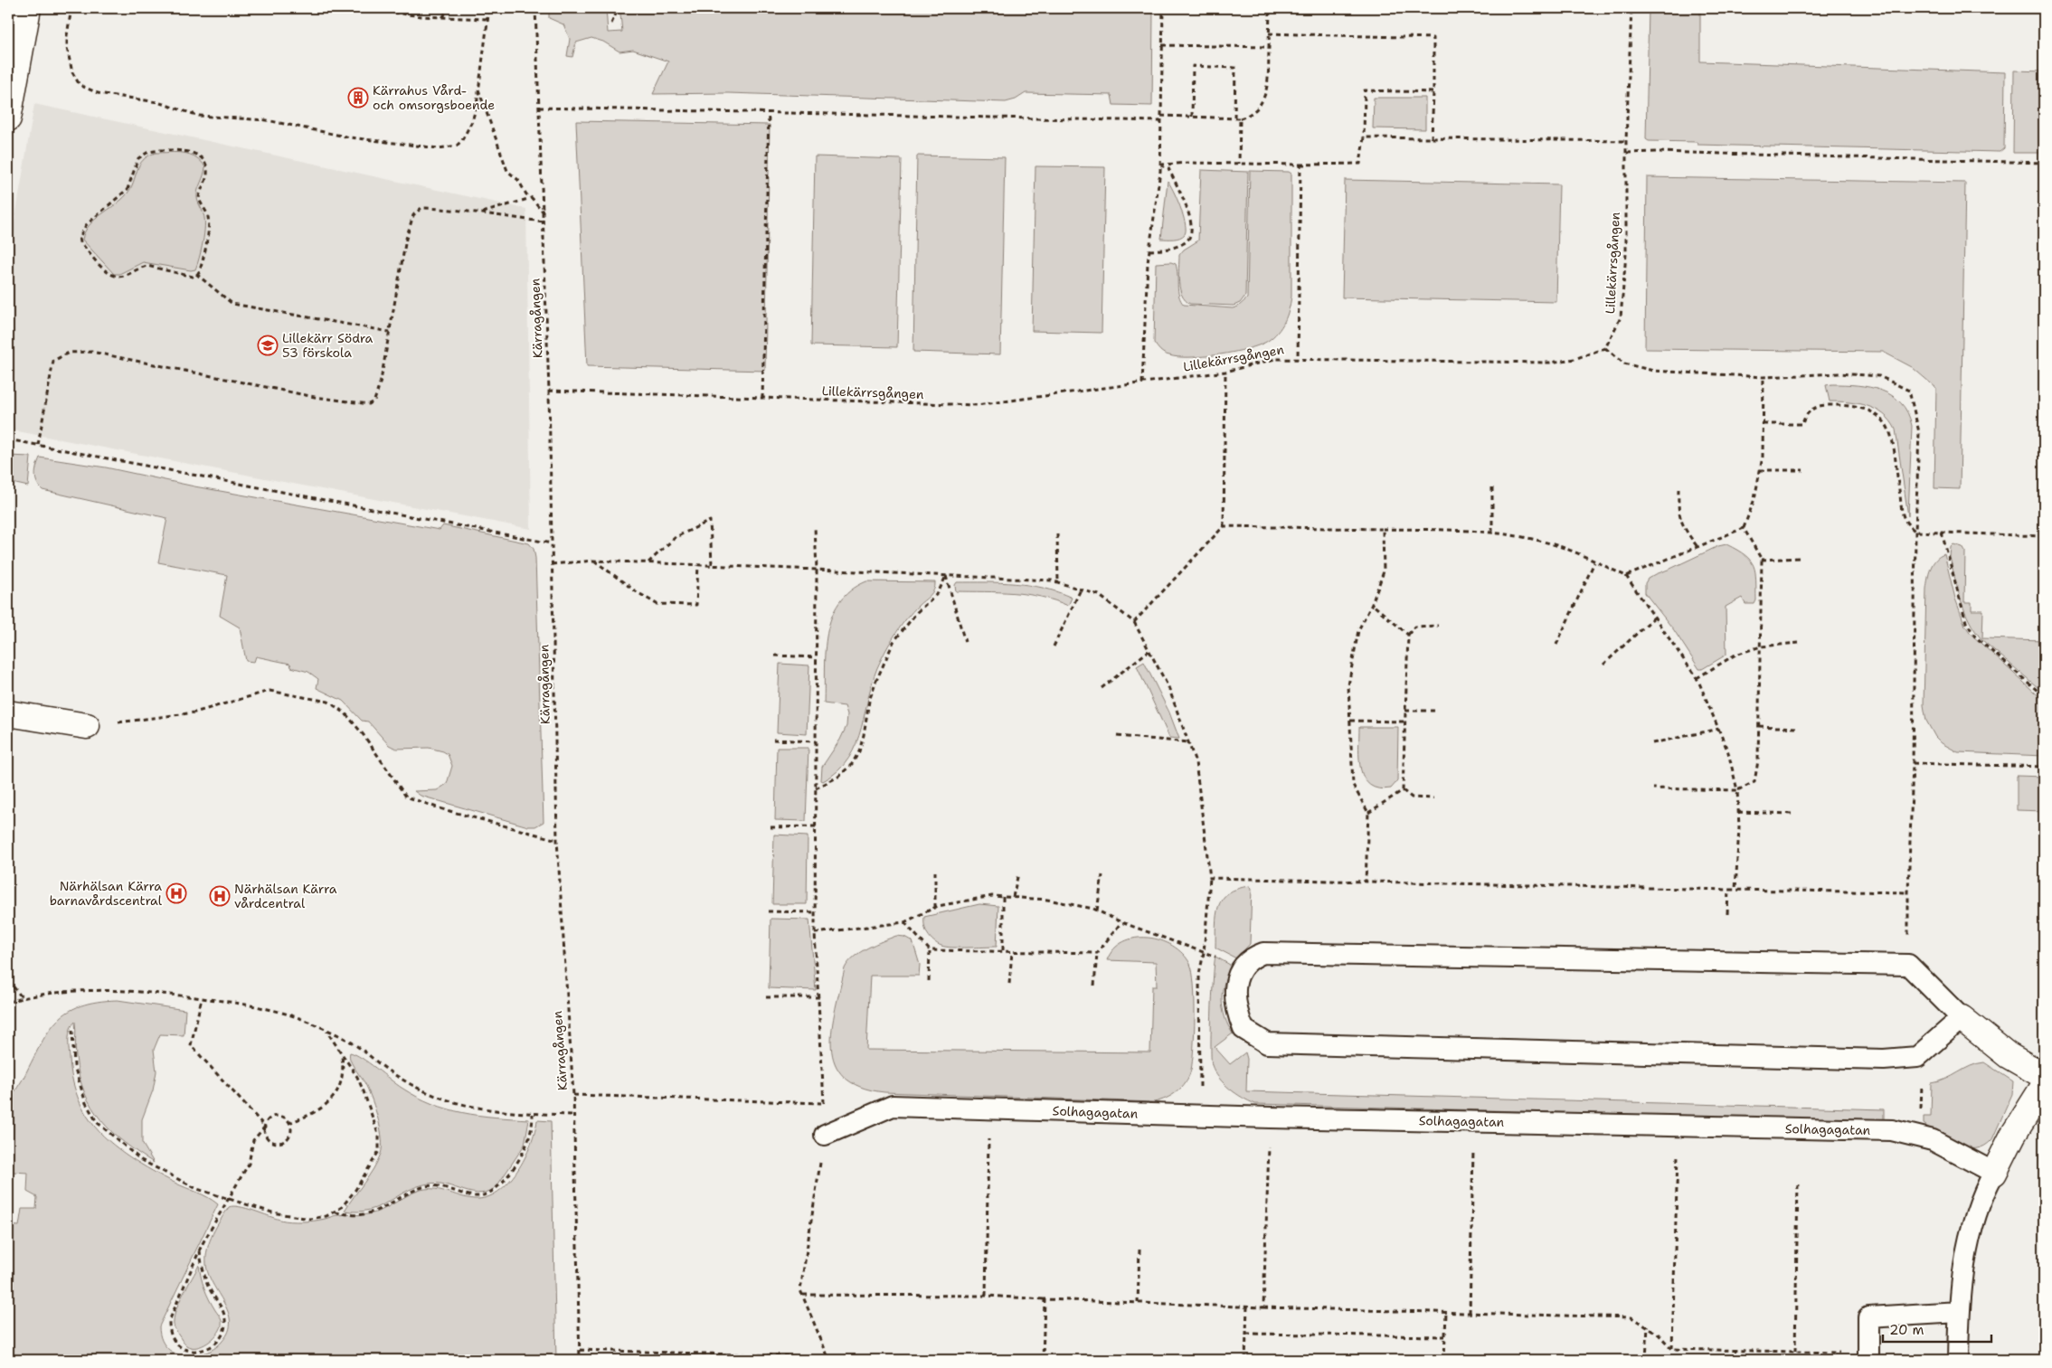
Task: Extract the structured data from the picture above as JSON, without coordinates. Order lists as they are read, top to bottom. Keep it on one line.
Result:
{"streets":{"lane":["Solhagagatan"],"path":["Lillekärrsgången","Kärragången"]},"crossings":[["Lillekärrsgången","Kärragången"]],"places":{"building":["Kärrahus Vård- och omsorgsboende"],"school or university":["Lillekärr Södra 53 förskola"],"hospital":["Närhälsan Kärra barnavårdscentral","Närhälsan Kärra vårdcentral"]},"scale_bar":"20 m"}
